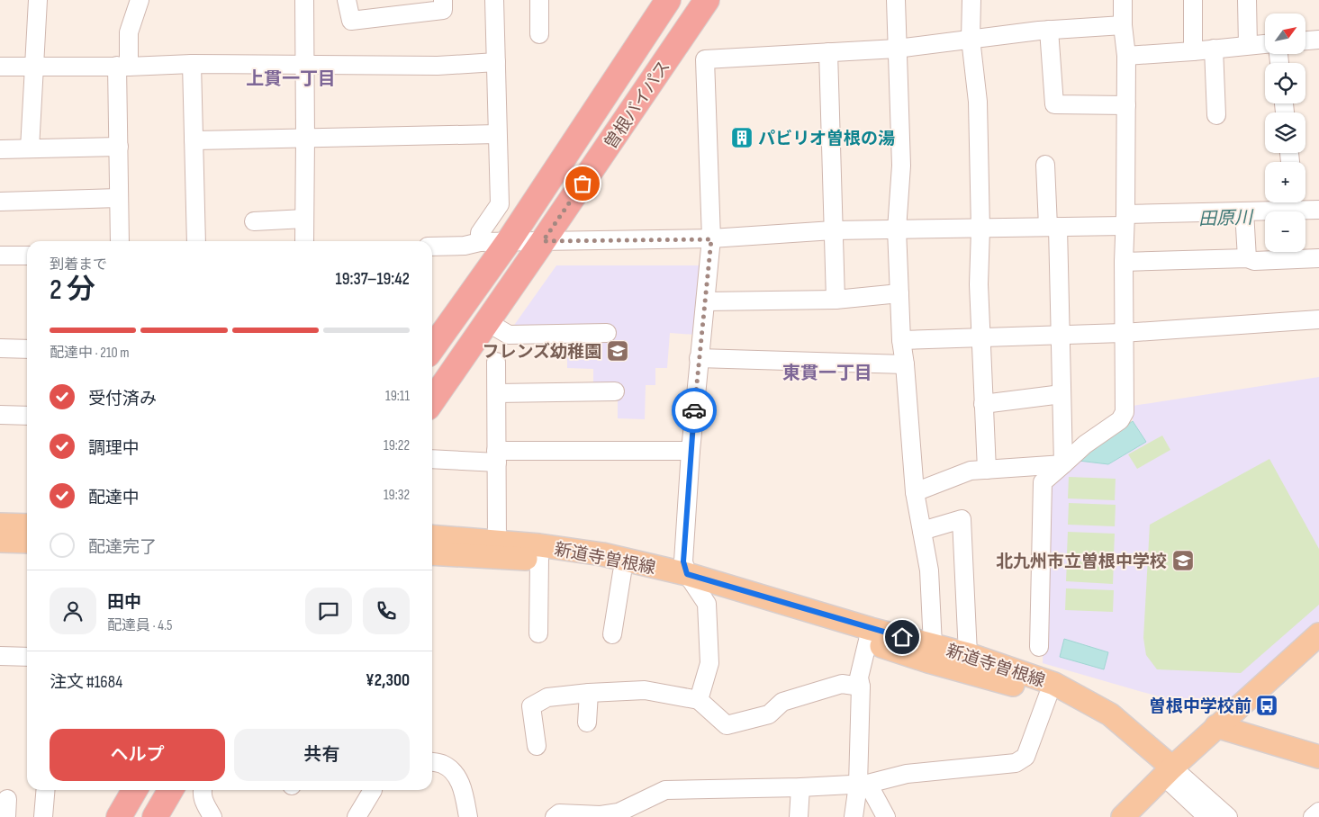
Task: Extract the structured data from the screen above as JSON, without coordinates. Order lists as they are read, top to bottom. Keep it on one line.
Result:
{"streets":{"highway":["曽根バイパス"],"main road":["新道寺曽根線"]},"districts":["上貫一丁目","東貫一丁目"],"water":["田原川"],"places":{"building":["パビリオ曽根の湯"],"school or university":["フレンズ幼稚園","北九州市立曽根中学校"],"bus stop":["曽根中学校前"]},"north":"top right","page":{"map_buttons":["+","−"],"heading":["2 分","到着まで","19:37–19:42"],"panel":["田中","配達員 · 4.5","注文 #1684","¥2,300"],"bar":"配達中 · 210 m","list":[["受付済み","19:11"],["調理中","19:22"],["配達中","19:32"],"配達完了"],"buttons":["ヘルプ","共有"]}}
